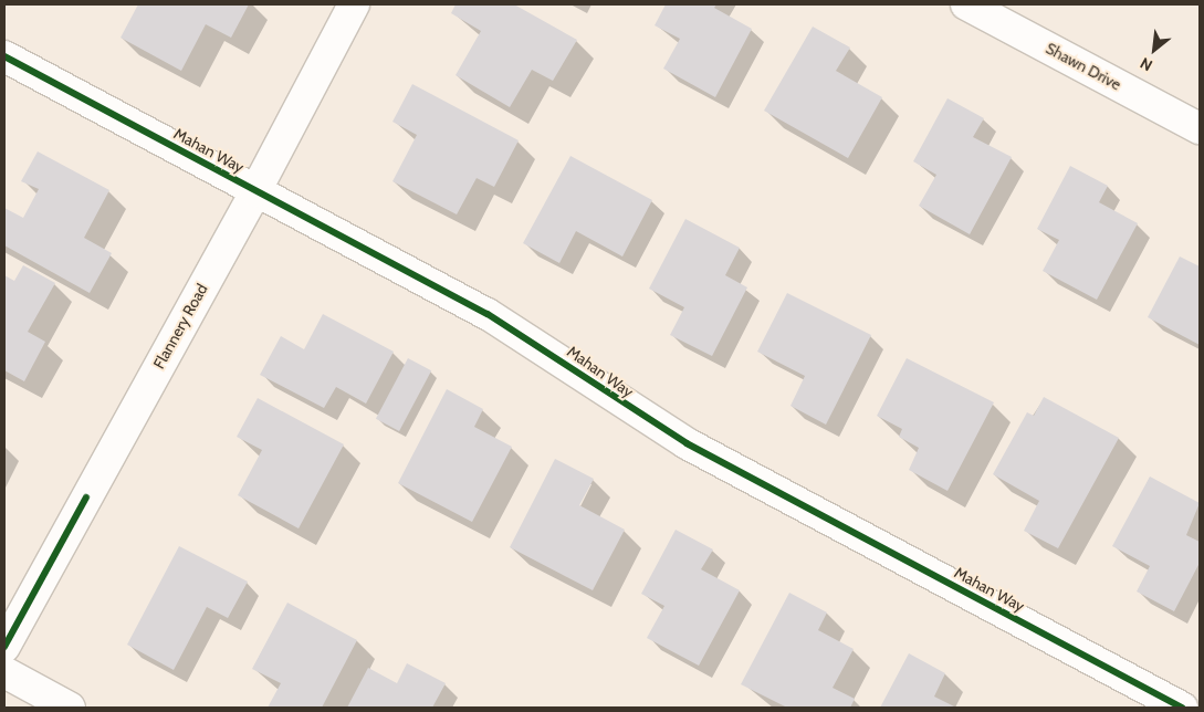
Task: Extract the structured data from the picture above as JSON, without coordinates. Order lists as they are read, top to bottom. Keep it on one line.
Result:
{"streets":{"street":["Shawn Drive","Mahan Way","Flannery Road"]},"crossings":[["Mahan Way","Flannery Road"]],"north":"bottom left"}
